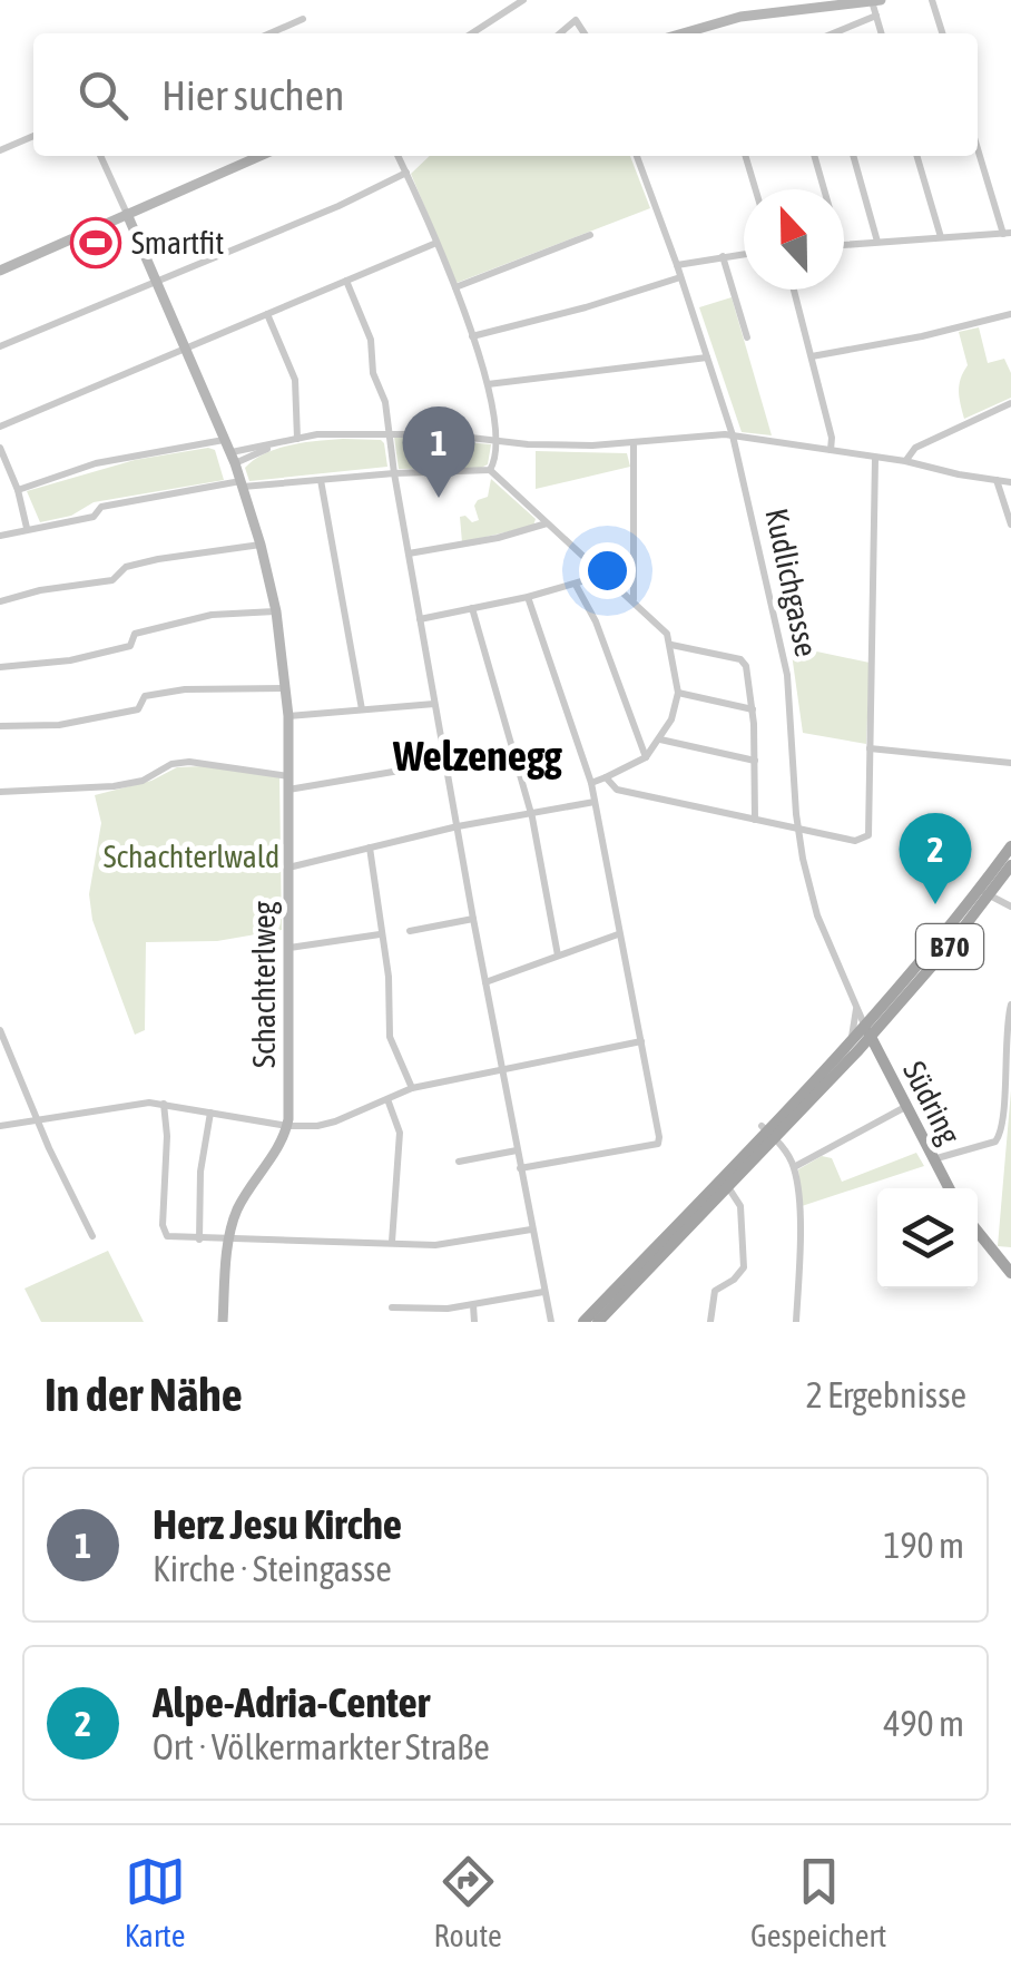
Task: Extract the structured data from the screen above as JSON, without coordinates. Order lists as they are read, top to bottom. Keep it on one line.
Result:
{"streets":{"main road":["B70","Südring"],"street":["Kudlichgasse","Schachterlweg"]},"crossings":[["Kudlichgasse","Südring"]],"districts":["Welzenegg"],"parks":["Schachterlwald"],"places":{"sports":["Smartfit"]},"north":"top","page":{"search":"Hier suchen","pins":["1","2"],"heading":["In der Nähe","2 Ergebnisse"],"list":[{"mark":"1","name":"Herz Jesu Kirche","note":"Kirche · Steingasse","value":"190 m"},{"mark":"2","name":"Alpe-Adria-Center","note":"Ort · Völkermarkter Straße","value":"490 m"}],"nav":["Karte","Route","Gespeichert"]}}
